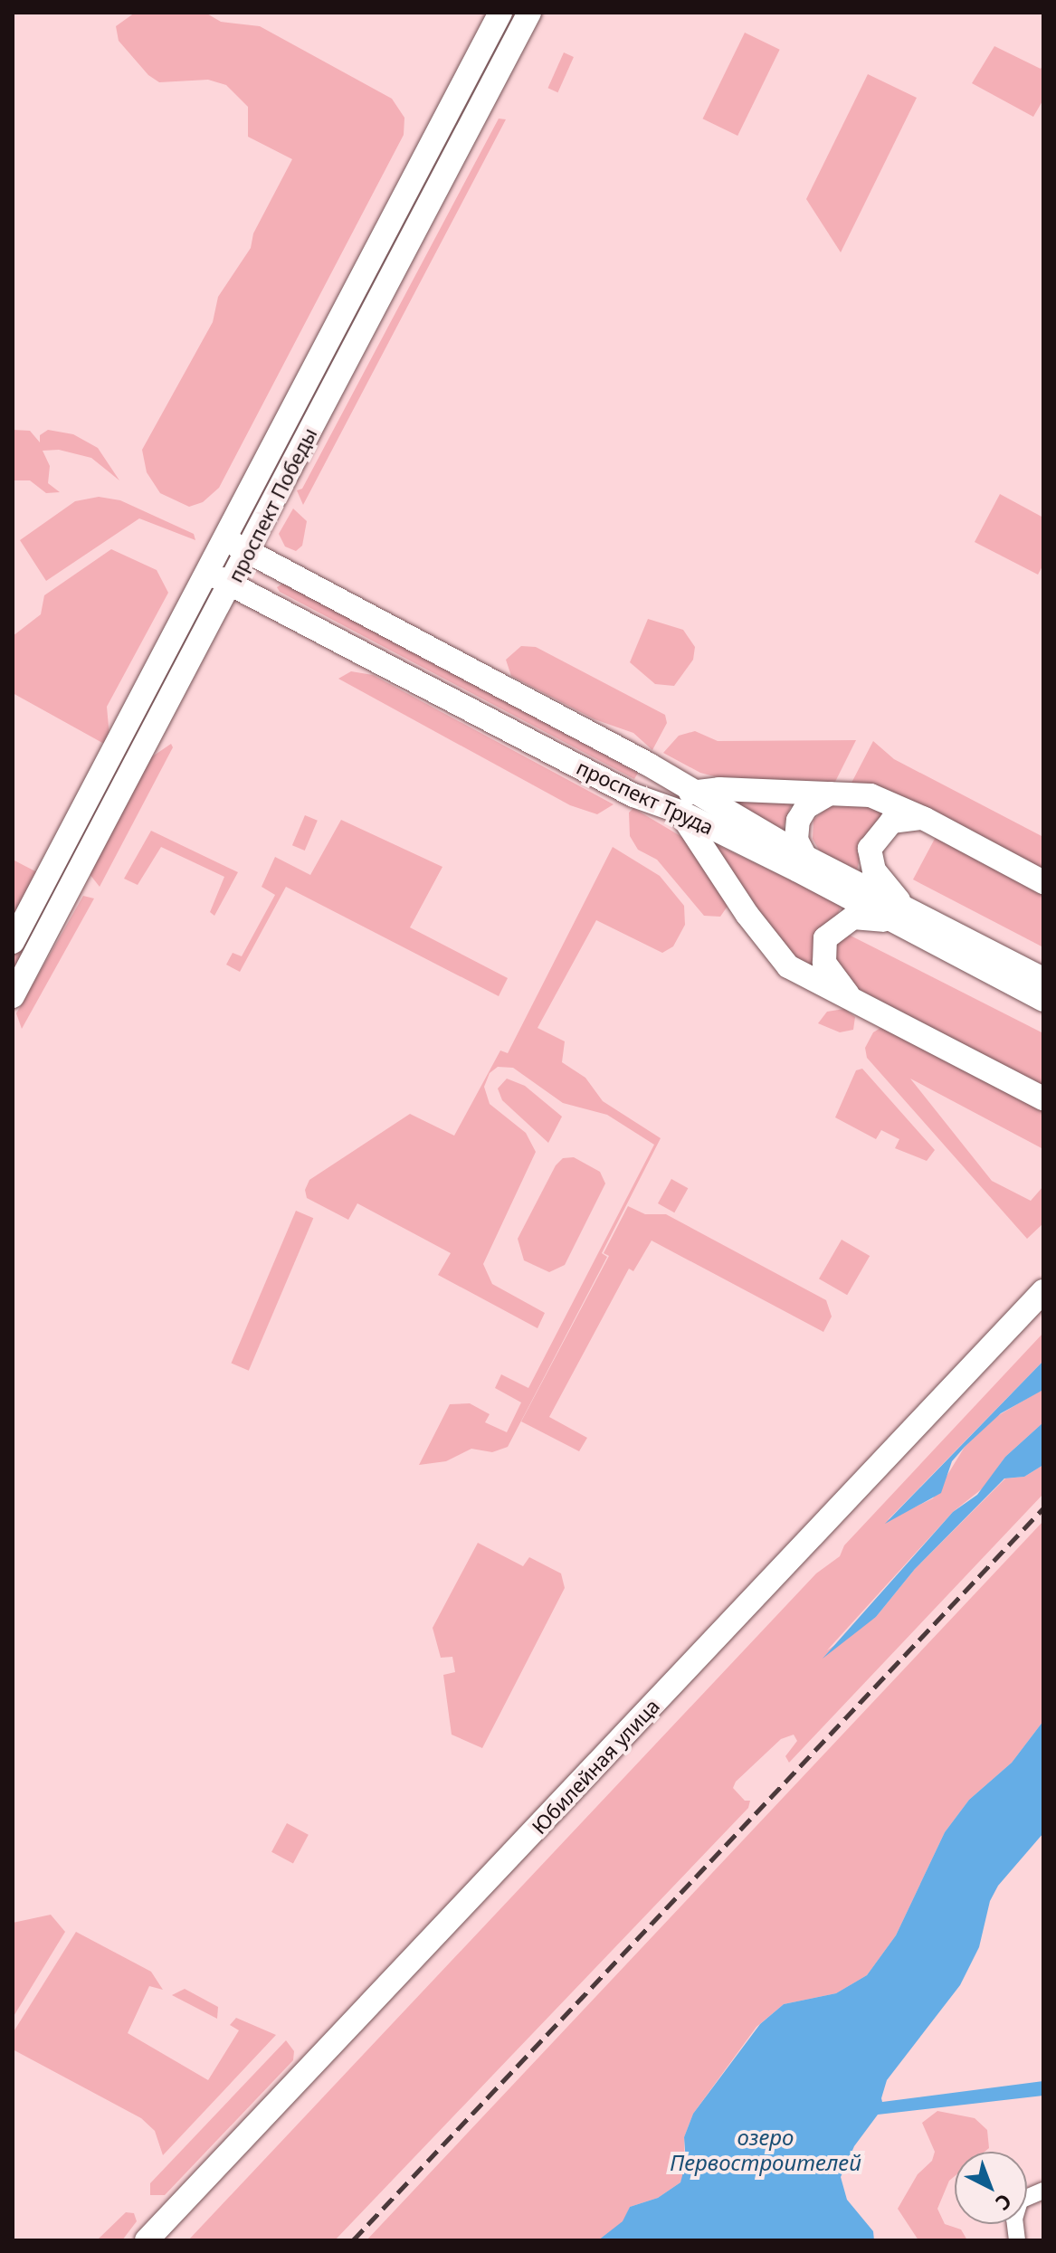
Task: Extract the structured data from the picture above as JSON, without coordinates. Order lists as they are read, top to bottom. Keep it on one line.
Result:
{"streets":{"main road":["проспект Победы","проспект Труда","Юбилейная улица"]},"crossings":[["проспект Победы","проспект Труда"]],"water":["озеро Первостроителей"],"north":"bottom right"}
